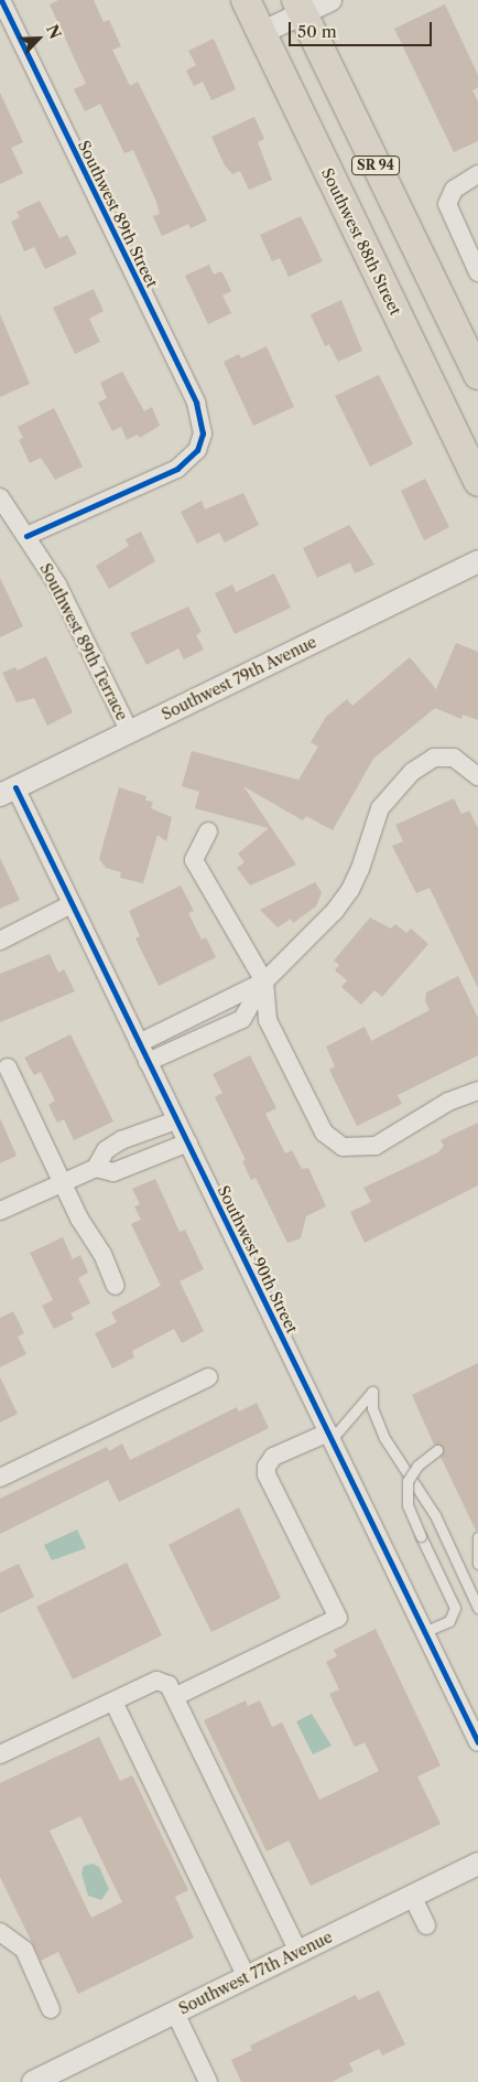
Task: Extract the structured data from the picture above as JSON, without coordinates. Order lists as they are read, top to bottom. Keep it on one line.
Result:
{"streets":{"main road":["SR 94","Southwest 88th Street"],"street":["Southwest 89th Street","Southwest 89th Terrace","Southwest 79th Avenue","Southwest 90th Street","Southwest 77th Avenue"]},"crossings":[["Southwest 89th Street","Southwest 89th Terrace"],["Southwest 89th Terrace","Southwest 79th Avenue"],["Southwest 79th Avenue","Southwest 90th Street"]],"scale_bar":"50 m","north":"top right"}
